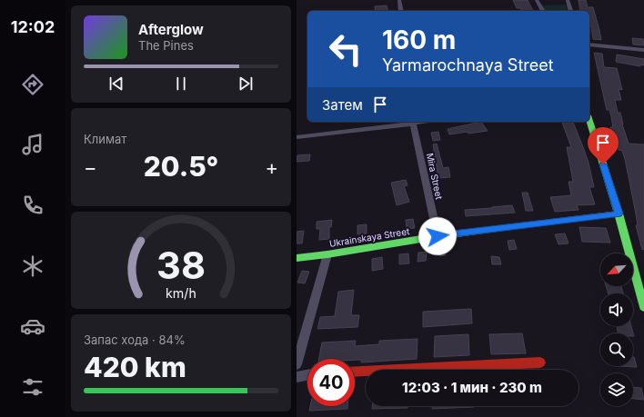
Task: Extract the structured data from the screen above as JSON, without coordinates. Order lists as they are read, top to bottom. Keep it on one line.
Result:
{"streets":{"street":["Mira Street","Ukrainskaya Street"]},"crossings":[["Mira Street","Ukrainskaya Street"]],"north":"bottom left","page":{"tabs":"12:02","turn":["160 m","Yarmarochnaya Street"],"song":["Afterglow","The Pines"],"then":"Затем","tile":["Климат",["Запас хода · 84%","420 km"]],"heat":["−","20.5°","+"],"limit":"40","trip":"12:03 · 1 мин · 230 m","gauge":["38","km/h"]}}
